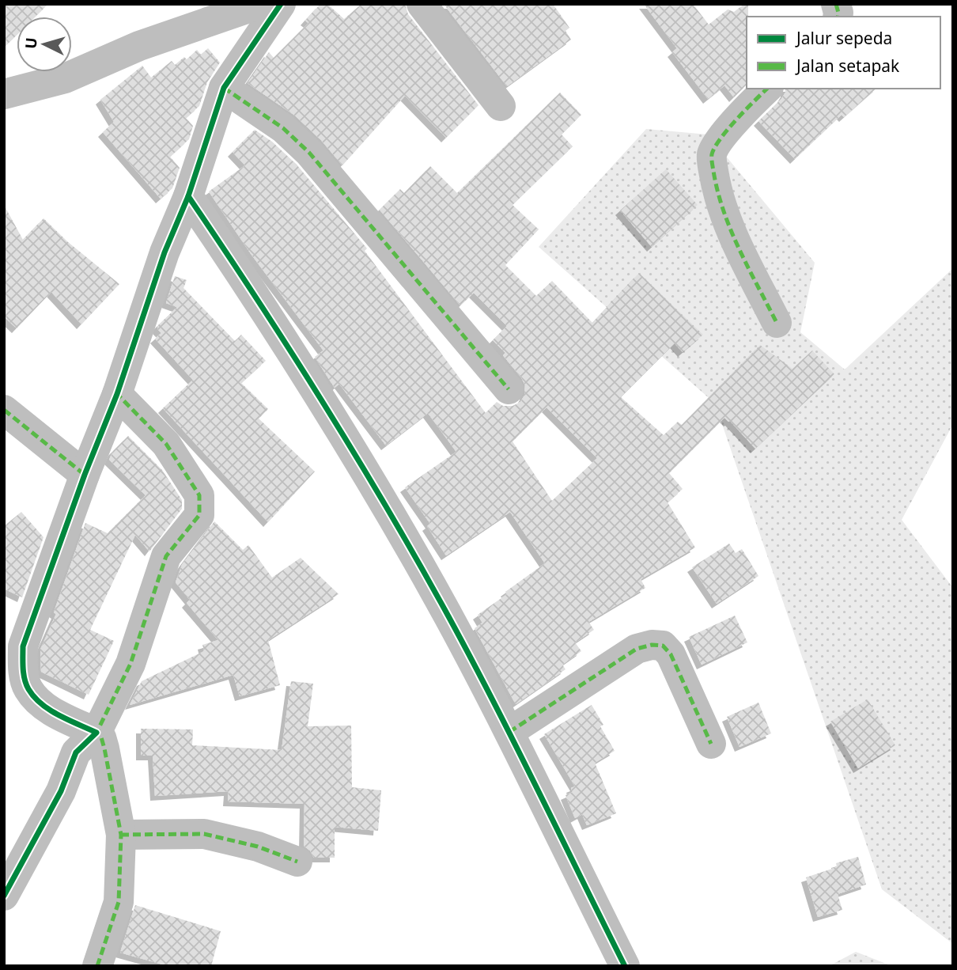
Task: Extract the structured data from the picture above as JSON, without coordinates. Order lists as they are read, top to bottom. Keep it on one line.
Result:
{"legend":["Jalur sepeda","Jalan setapak"],"north":"left"}
